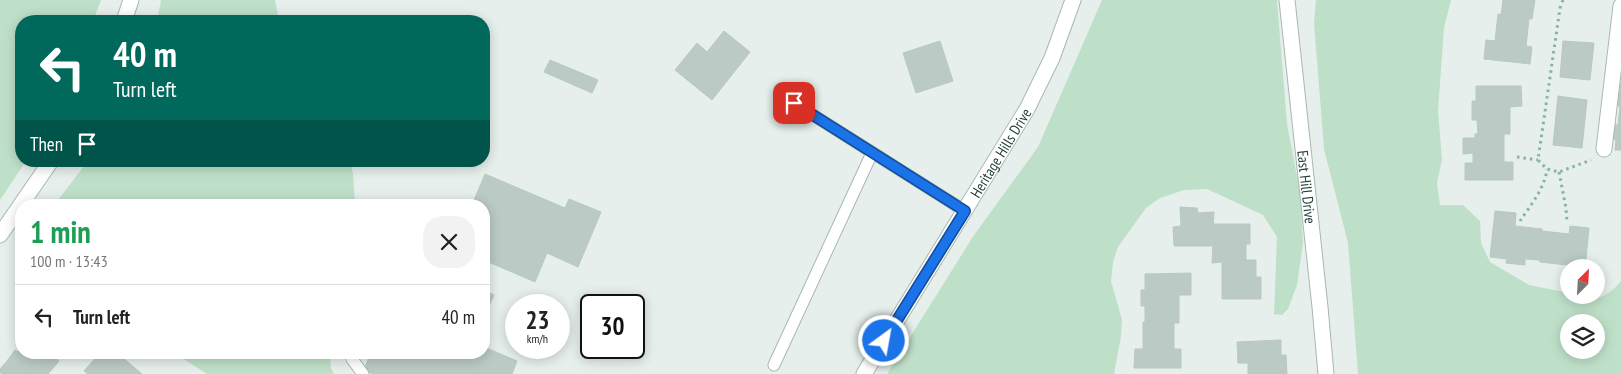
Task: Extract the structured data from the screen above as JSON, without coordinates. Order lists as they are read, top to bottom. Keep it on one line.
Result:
{"streets":{"street":["Heritage Hills Drive","East Hill Drive"]},"north":"top right","page":{"turn":["40 m","Turn left"],"then":"Then","heading":["1 min","100 m · 13:43"],"list":[{"name":"Turn left","value":"40 m"}],"speed":"23 km/h","limit":"30"}}
